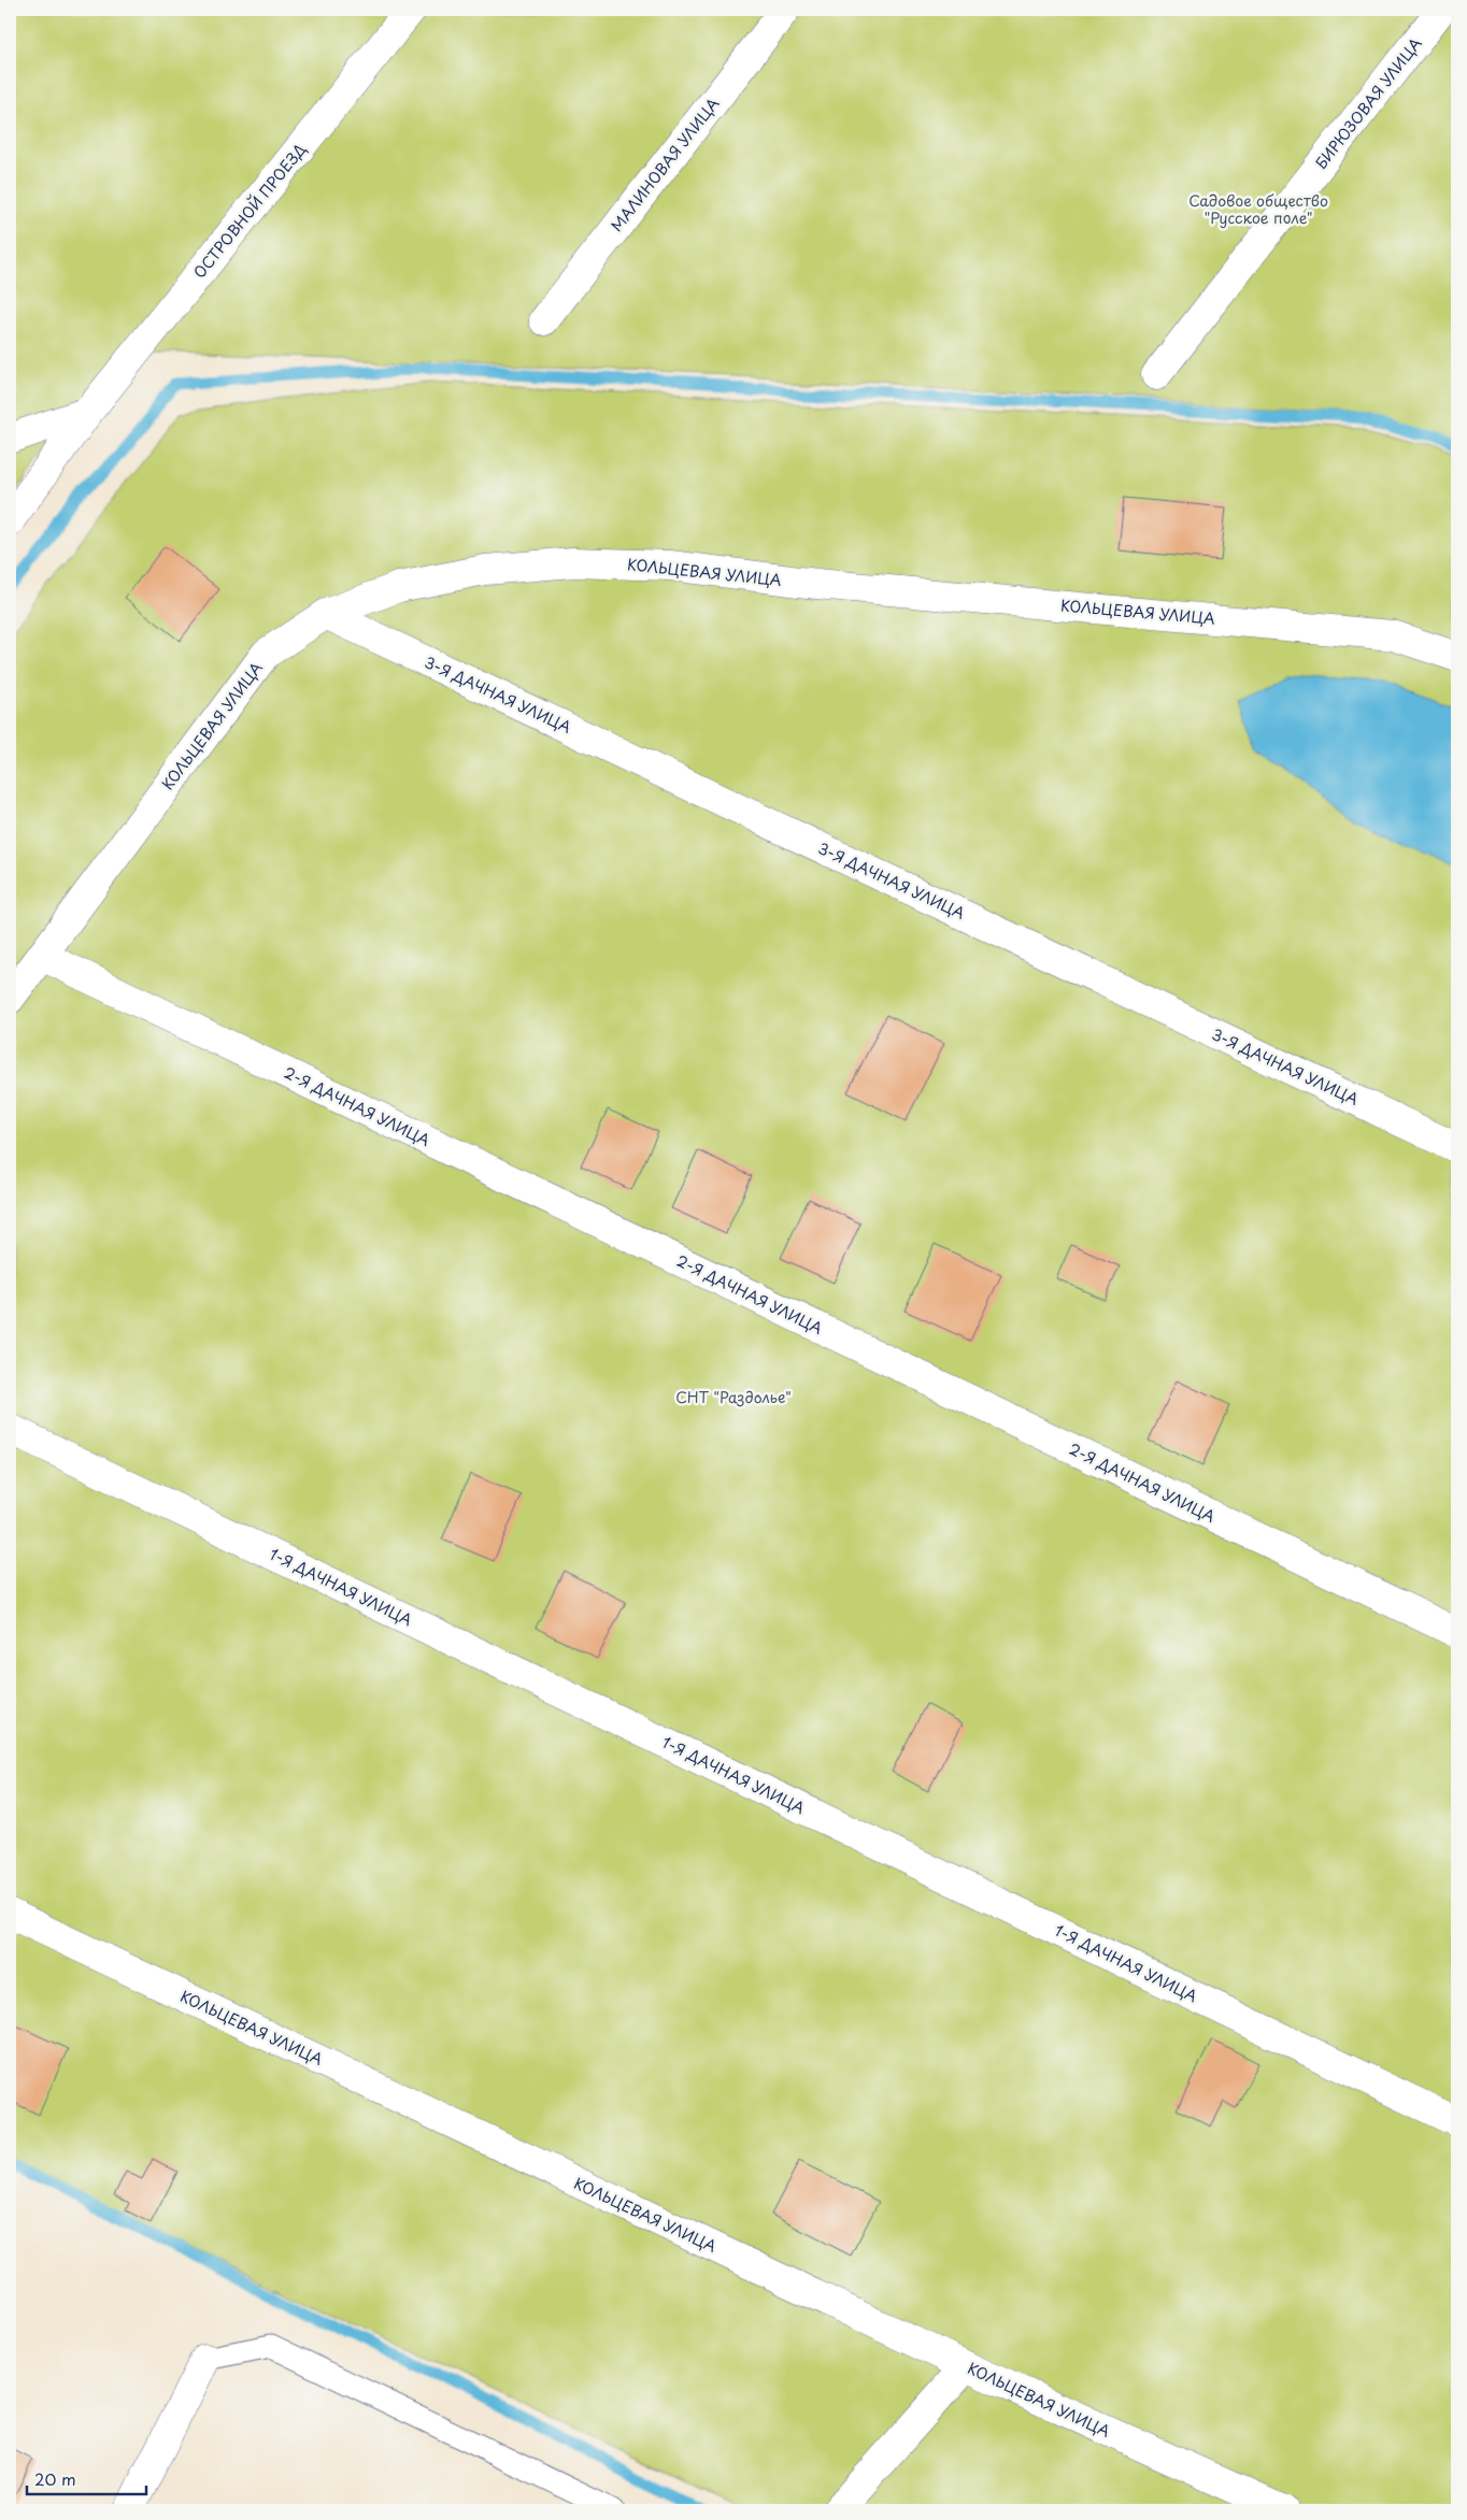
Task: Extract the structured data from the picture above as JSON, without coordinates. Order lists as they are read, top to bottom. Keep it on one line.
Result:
{"streets":{"street":["БИРЮЗОВАЯ УЛИЦА","МАЛИНОВАЯ УЛИЦА","ОСТРОВНОЙ ПРОЕЗД","КОЛЬЦЕВАЯ УЛИЦА","3-Я ДАЧНАЯ УЛИЦА","2-Я ДАЧНАЯ УЛИЦА","1-Я ДАЧНАЯ УЛИЦА"]},"crossings":[["КОЛЬЦЕВАЯ УЛИЦА","3-Я ДАЧНАЯ УЛИЦА"],["КОЛЬЦЕВАЯ УЛИЦА","2-Я ДАЧНАЯ УЛИЦА"]],"parks":["Садовое общество \"Русское поле\"","СНТ \"Раздолье\""],"scale_bar":"20 m"}
